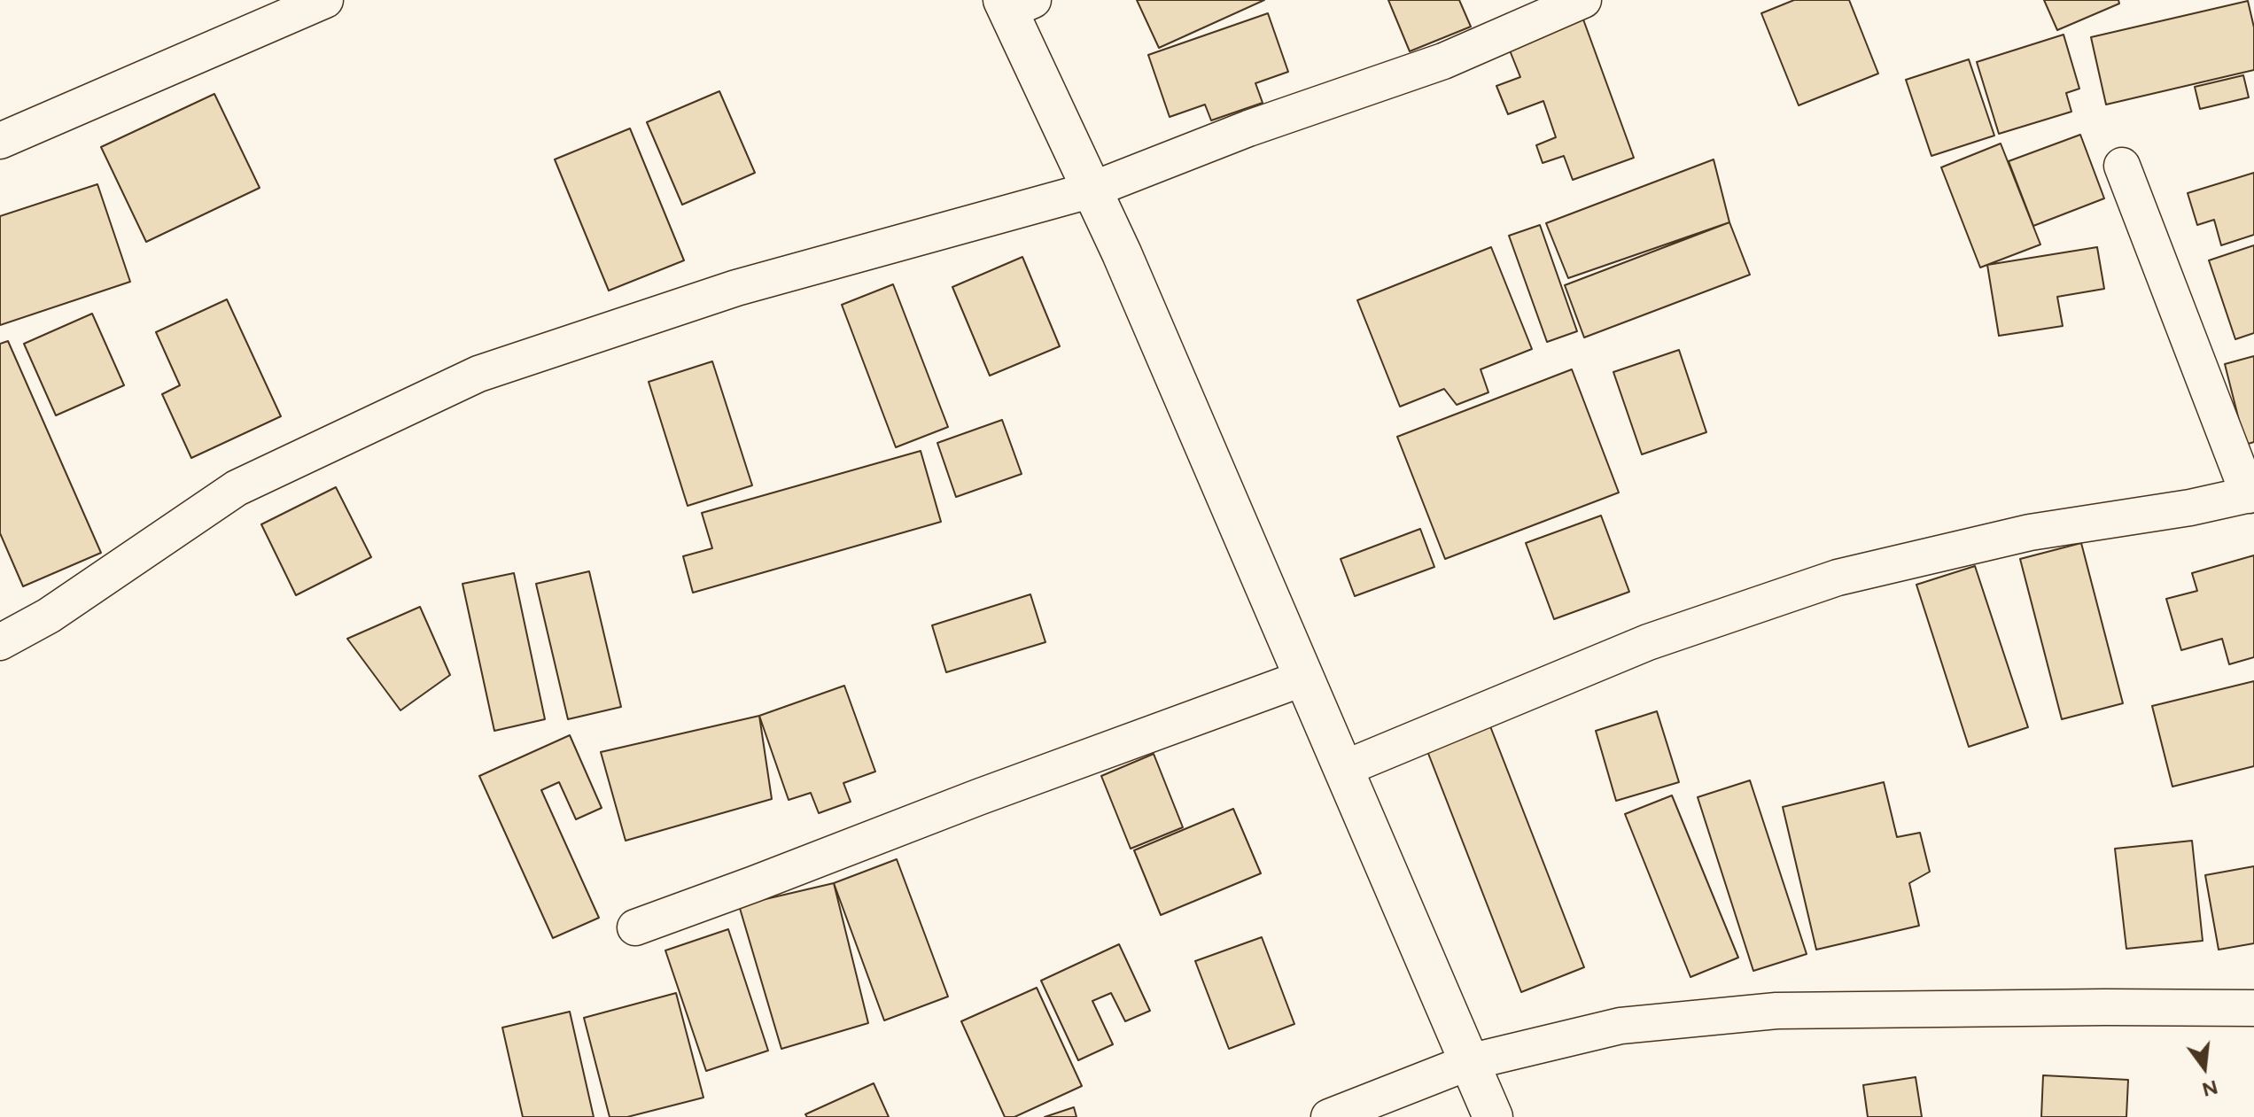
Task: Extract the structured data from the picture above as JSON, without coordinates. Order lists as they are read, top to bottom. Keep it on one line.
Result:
{"north":"bottom"}
